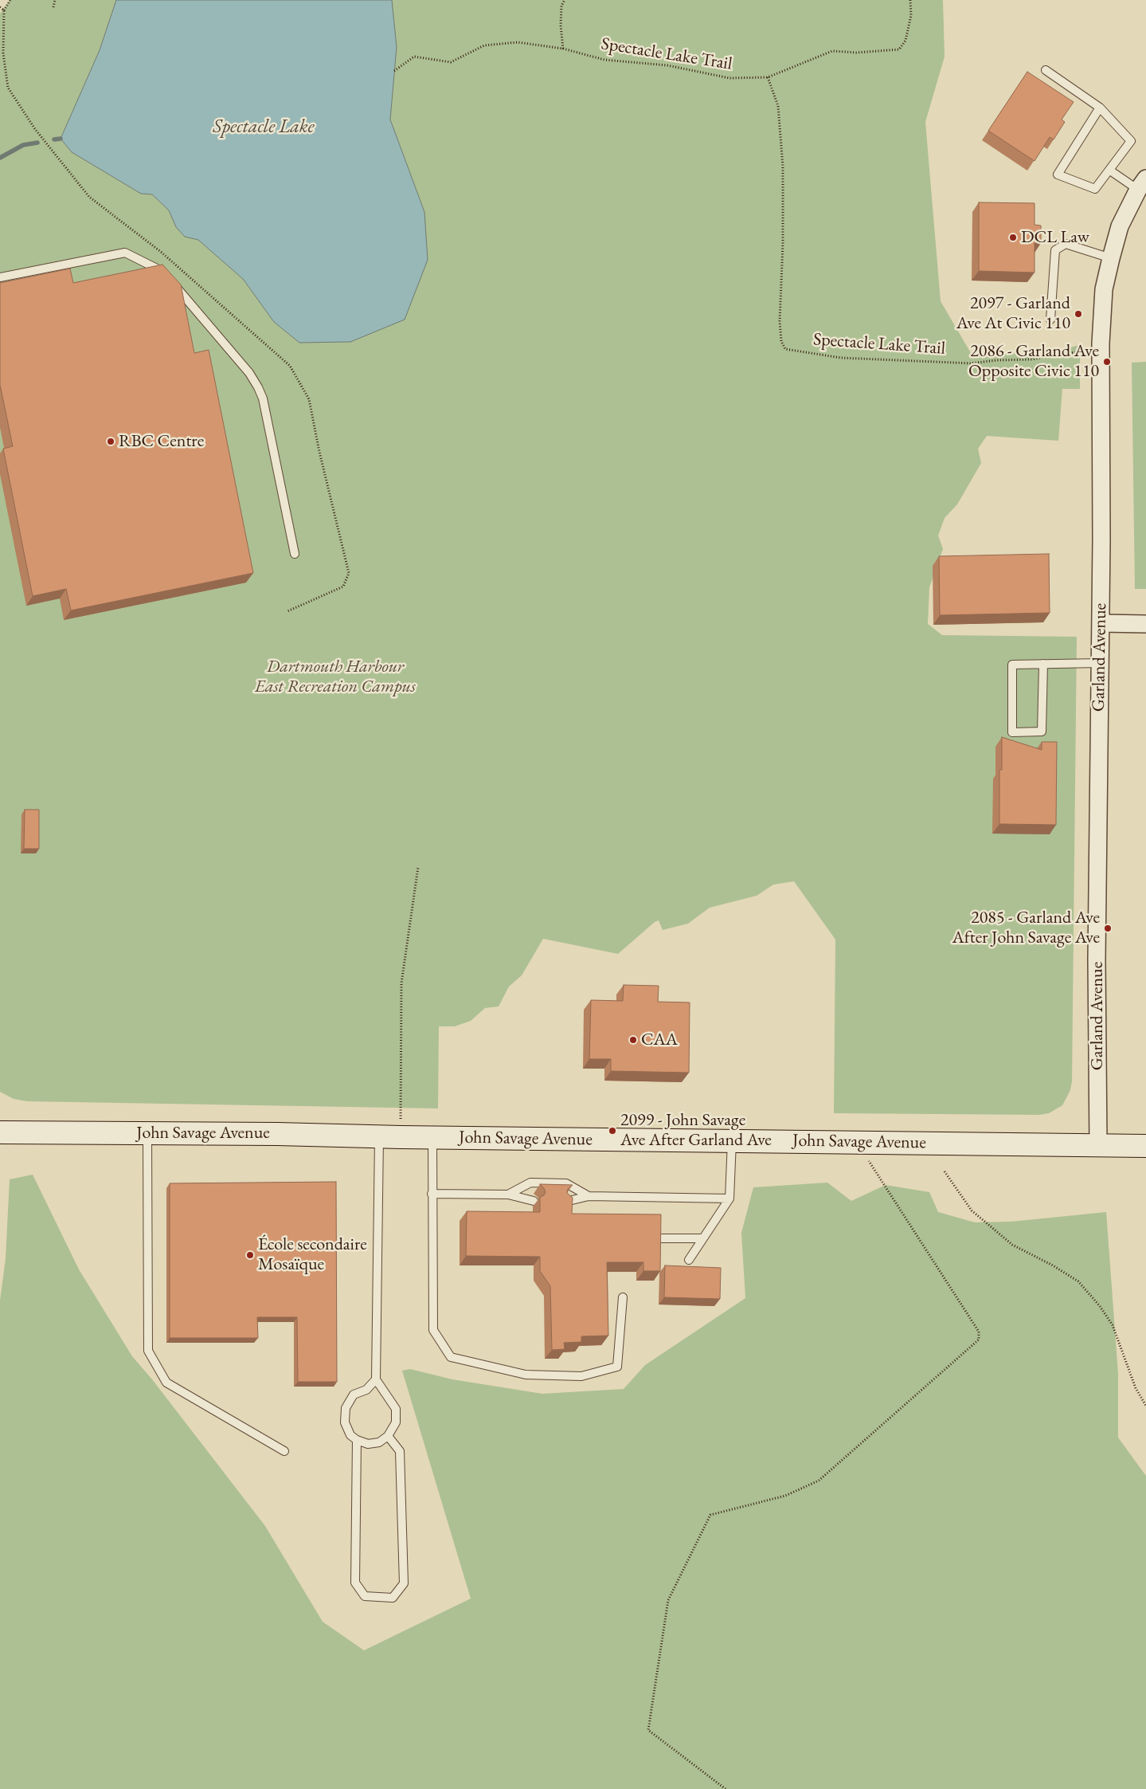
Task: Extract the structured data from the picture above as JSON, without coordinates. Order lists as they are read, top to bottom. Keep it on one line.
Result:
{"streets":{"main road":["John Savage Avenue"],"street":["Garland Avenue"],"path":["Spectacle Lake Trail"]},"crossings":[["Spectacle Lake Trail","Garland Avenue"],["Garland Avenue","John Savage Avenue"]],"water":["Spectacle Lake"],"parks":["Dartmouth Harbour East Recreation Campus"],"places":["DCL Law","2097 - Garland Ave At Civic 110","2086 - Garland Ave Opposite Civic 110","RBC Centre","2085 - Garland Ave After John Savage Ave","CAA","2099 - John Savage Ave After Garland Ave","École secondaire Mosaïque"]}
